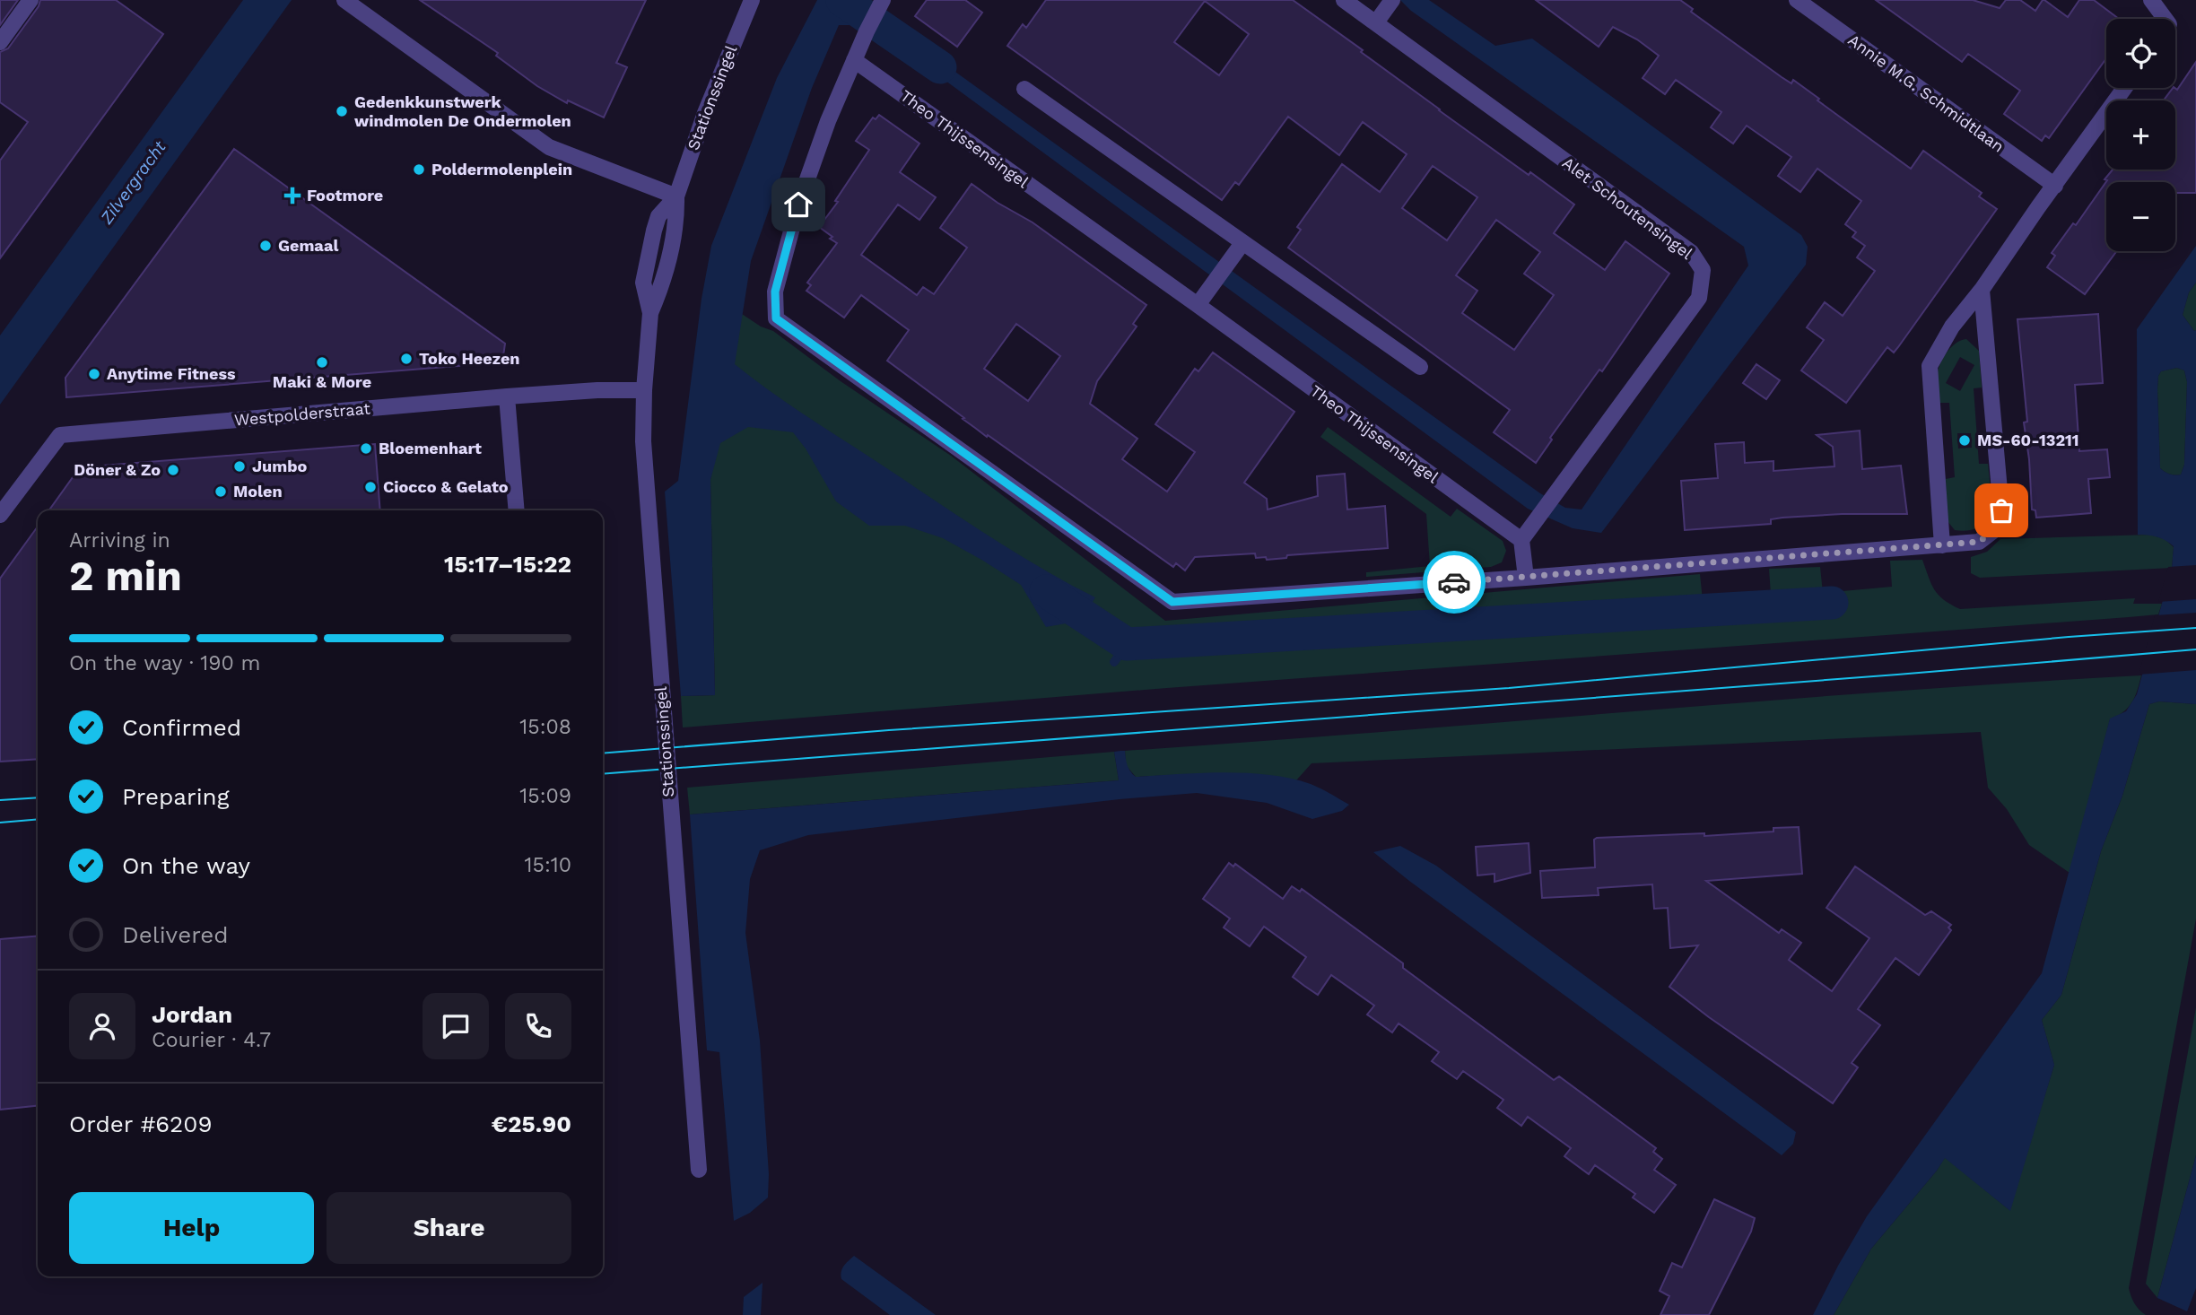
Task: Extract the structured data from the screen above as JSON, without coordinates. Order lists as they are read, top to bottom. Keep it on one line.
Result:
{"streets":{"street":["Annie M.G. Schmidtlaan","Stationssingel","Theo Thijssensingel","Alet Schoutensingel","Westpolderstraat"]},"crossings":[["Stationssingel","Westpolderstraat"],["Theo Thijssensingel","Alet Schoutensingel"]],"water":["Zilvergracht"],"places":{"other":["Gedenkkunstwerk windmolen De Ondermolen","Poldermolenplein","Gemaal","Toko Heezen","Maki & More","Anytime Fitness","MS-60-13211","Bloemenhart","Jumbo","Döner & Zo","Ciocco & Gelato","Molen"],"health":["Footmore"]},"page":{"map_buttons":["+","−"],"heading":["2 min","Arriving in","15:17–15:22"],"panel":["Jordan","Courier · 4.7","Order #6209","€25.90"],"bar":"On the way · 190 m","list":[["Confirmed","15:08"],["Preparing","15:09"],["On the way","15:10"],"Delivered"],"buttons":["Help","Share"]}}
